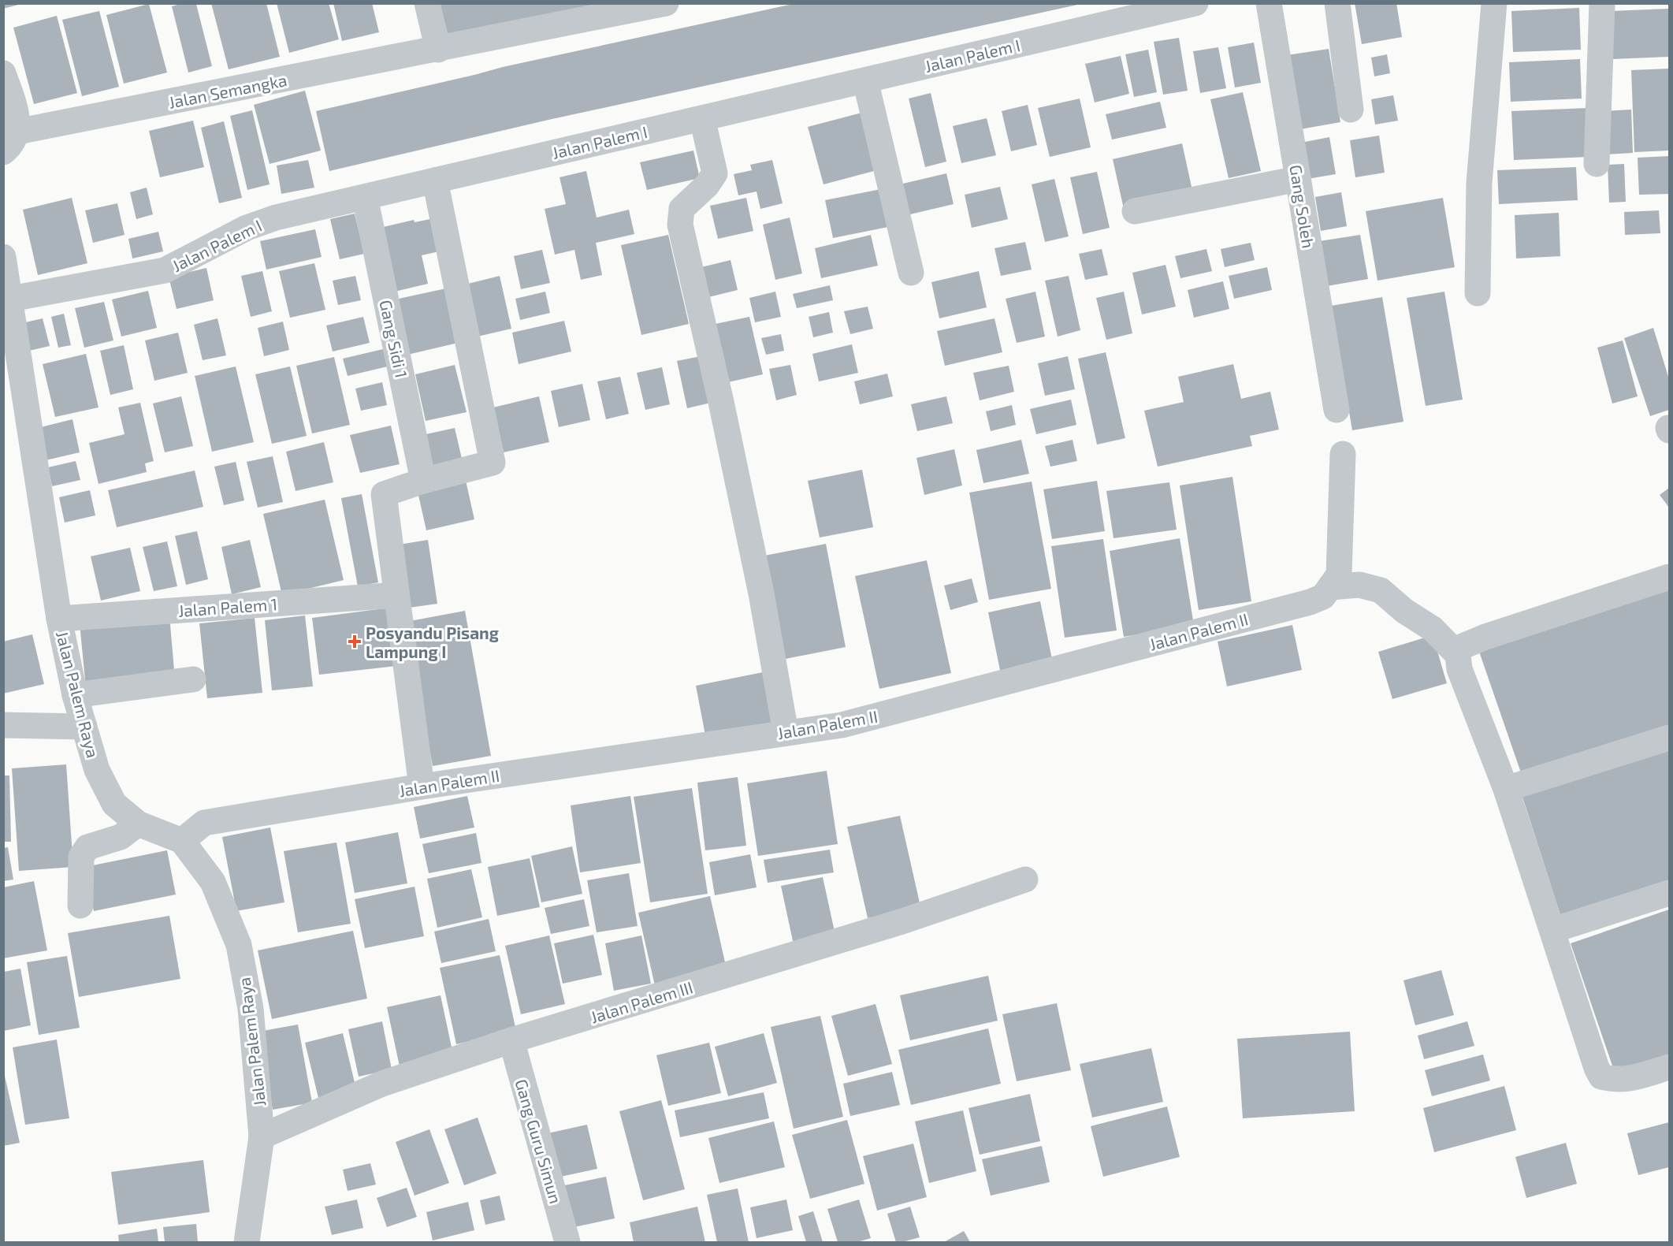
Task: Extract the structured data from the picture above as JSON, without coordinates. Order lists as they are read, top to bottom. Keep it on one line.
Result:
{"streets":{"street":["Jalan Palem I","Jalan Semangka","Gang Soleh","Gang Sidi 1","Jalan Palem 1","Jalan Palem II","Jalan Palem Raya","Jalan Palem III","Gang Guru Simun"]},"crossings":[["Jalan Palem I","Gang Sidi 1"],["Jalan Palem I","Jalan Palem Raya"],["Jalan Palem 1","Jalan Palem Raya"],["Jalan Palem II","Jalan Palem Raya"],["Jalan Palem Raya","Jalan Palem III"],["Jalan Palem III","Gang Guru Simun"]],"places":{"health":["Posyandu Pisang Lampung I"]}}
